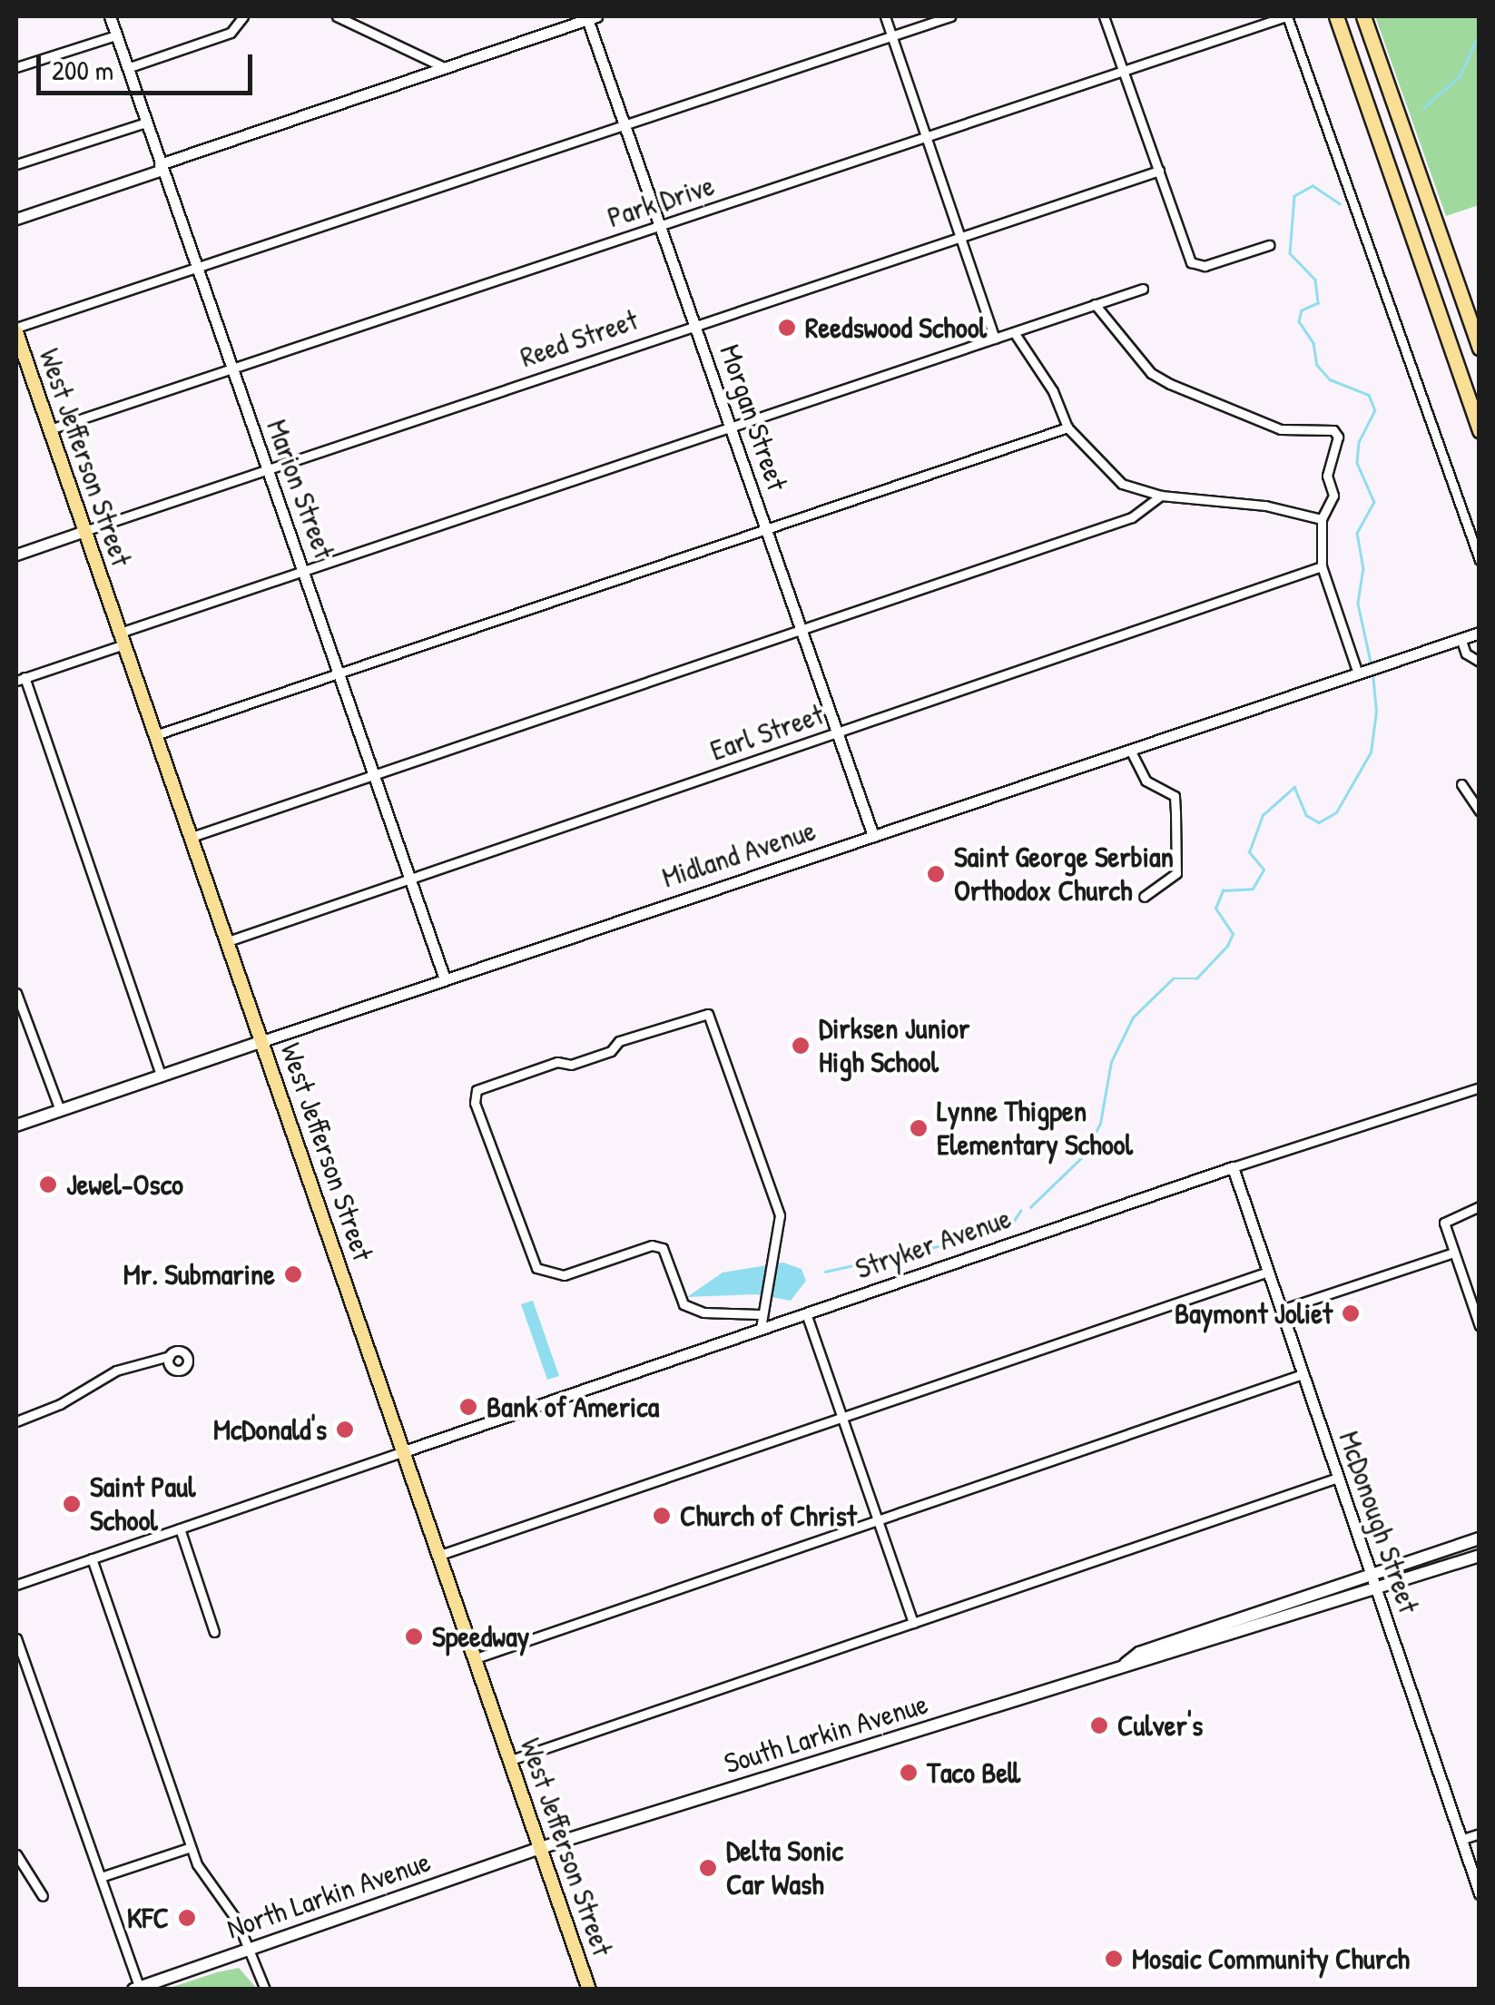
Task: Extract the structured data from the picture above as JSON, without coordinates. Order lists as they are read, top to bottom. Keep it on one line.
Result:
{"streets":{"main road":["West Jefferson Street","Midland Avenue","South Larkin Avenue","North Larkin Avenue"],"street":["Park Drive","Reed Street","Morgan Street","Marion Street","Earl Street","Stryker Avenue","McDonough Street"]},"crossings":[["Park Drive","Morgan Street"],["Park Drive","West Jefferson Street"],["Park Drive","Marion Street"],["Reed Street","Morgan Street"],["Reed Street","West Jefferson Street"],["Reed Street","Marion Street"],["Morgan Street","Earl Street"],["Morgan Street","Midland Avenue"],["West Jefferson Street","Earl Street"],["West Jefferson Street","Midland Avenue"],["West Jefferson Street","Stryker Avenue"],["West Jefferson Street","South Larkin Avenue"],["West Jefferson Street","North Larkin Avenue"],["Marion Street","Earl Street"],["Marion Street","Midland Avenue"],["Stryker Avenue","McDonough Street"],["McDonough Street","South Larkin Avenue"],["South Larkin Avenue","North Larkin Avenue"]],"places":["Reedswood School","Saint George Serbian Orthodox Church","Dirksen Junior High School","Lynne Thigpen Elementary School","Jewel-Osco","Mr. Submarine","Baymont Joliet","Bank of America","McDonald's","Saint Paul School","Church of Christ","Speedway","Culver's","Taco Bell","Delta Sonic Car Wash","KFC","Mosaic Community Church"],"scale_bar":"200 m"}
